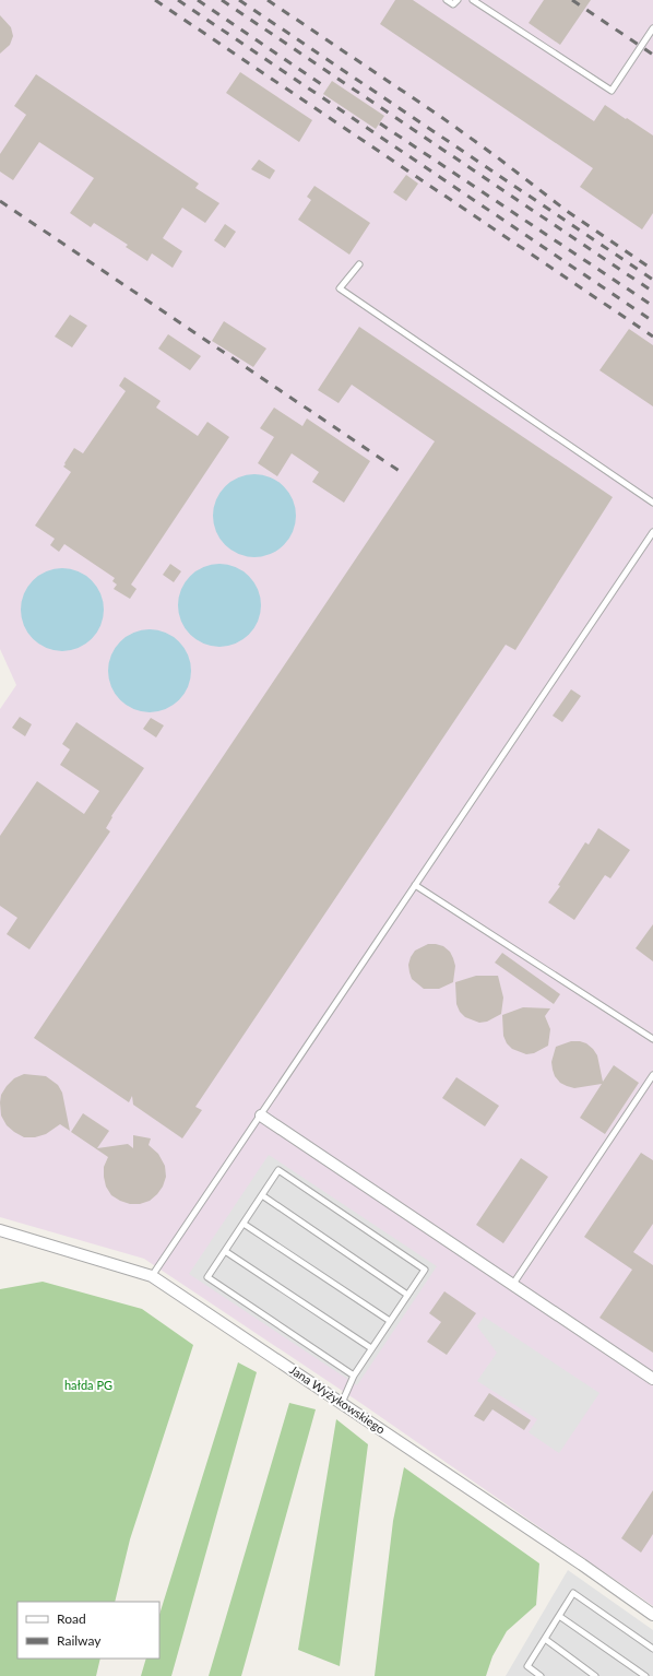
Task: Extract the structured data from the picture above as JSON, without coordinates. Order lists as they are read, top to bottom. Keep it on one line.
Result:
{"streets":{"street":["Jana Wyżykowskiego"]},"parks":["hałda PG"],"legend":["Road","Railway"]}
